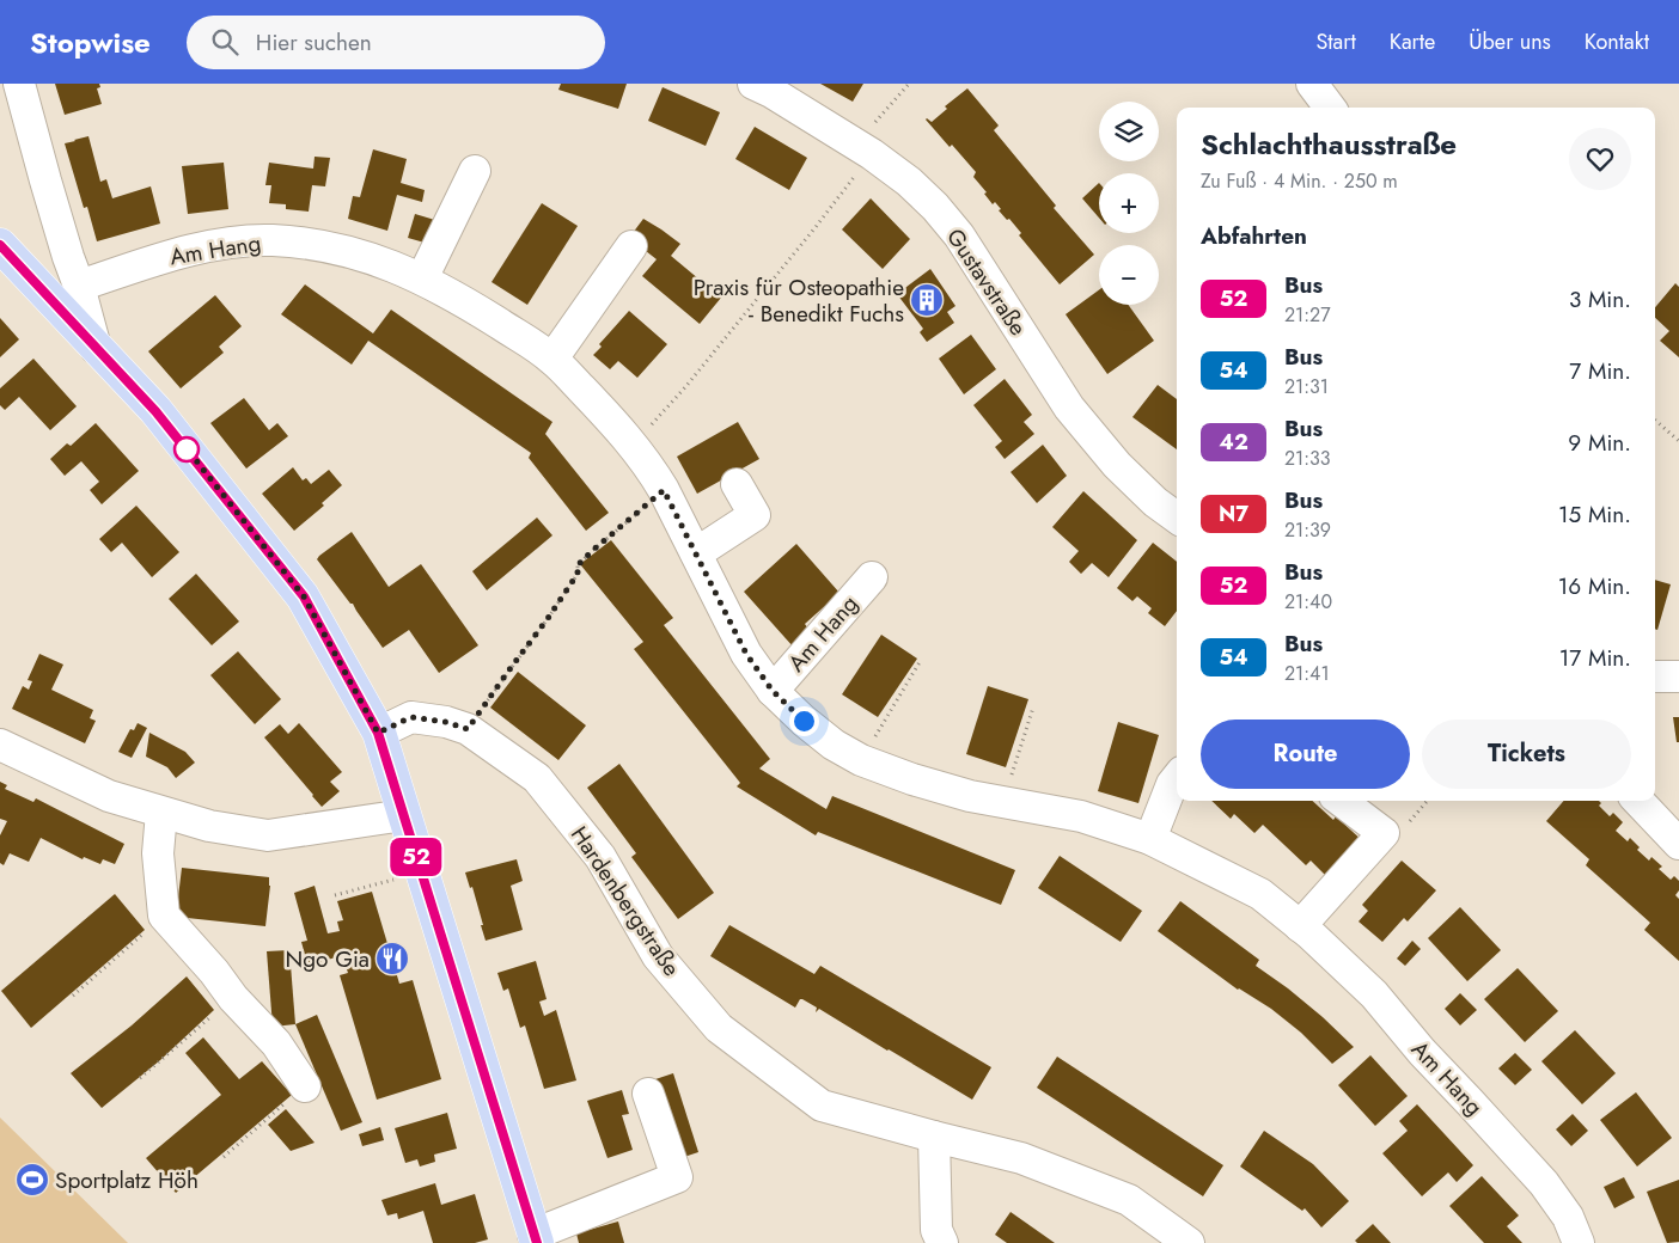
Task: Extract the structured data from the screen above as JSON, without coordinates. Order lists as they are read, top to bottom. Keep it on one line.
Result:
{"streets":{"street":["Am Hang","Gustavstraße","Hardenbergstraße"]},"places":{"building":["Praxis für Osteopathie - Benedikt Fuchs"],"restaurant":["Ngo Gia"],"sports":["Sportplatz Höh"]},"lines":["bus line 52"],"page":{"header":"Stopwise","search":"Hier suchen","nav":["Start","Karte","Über uns","Kontakt"],"on_map":"52","map_buttons":["+","−"],"heading":[["Schlachthausstraße","Zu Fuß · 4 Min. · 250 m"],"Abfahrten"],"list":[{"mark":"52","name":"Bus","note":"21:27","value":"3 Min."},{"mark":"54","name":"Bus","note":"21:31","value":"7 Min."},{"mark":"42","name":"Bus","note":"21:33","value":"9 Min."},{"mark":"N7","name":"Bus","note":"21:39","value":"15 Min."},{"mark":"52","name":"Bus","note":"21:40","value":"16 Min."},{"mark":"54","name":"Bus","note":"21:41","value":"17 Min."}],"buttons":["Route","Tickets"]}}
